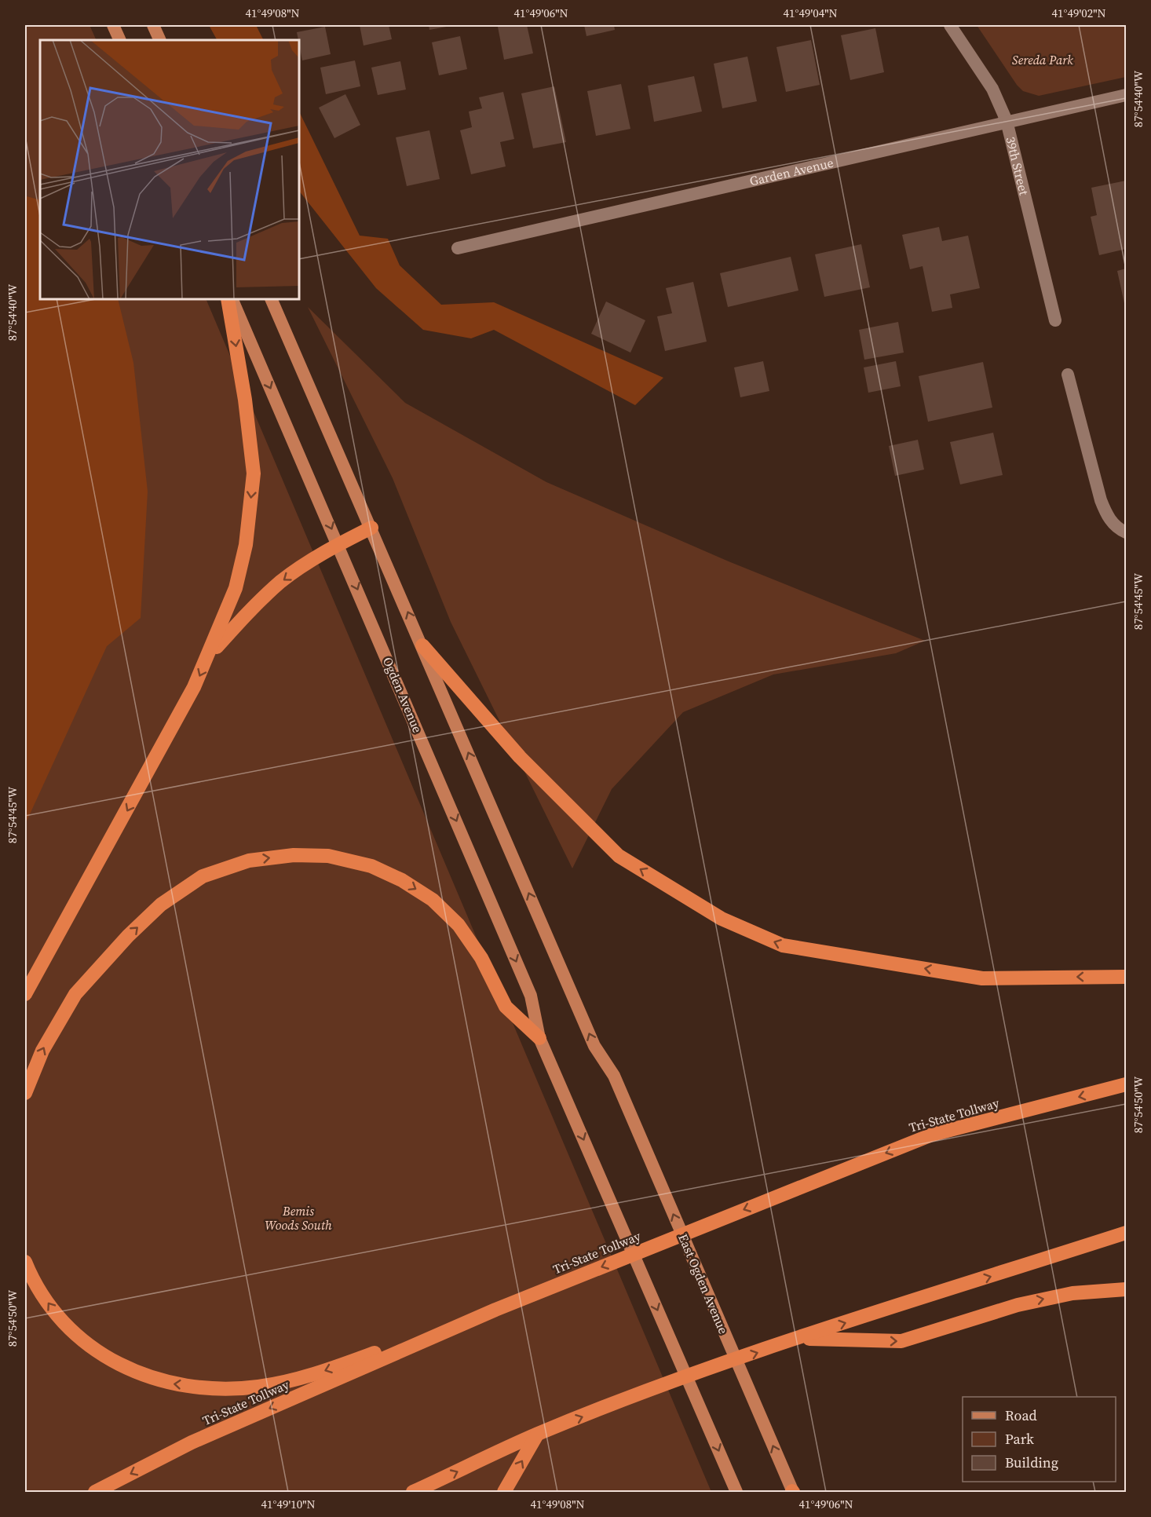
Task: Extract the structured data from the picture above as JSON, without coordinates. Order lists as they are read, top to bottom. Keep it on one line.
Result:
{"streets":{"highway":["Tri-State Tollway"],"main road":["Ogden Avenue","East Ogden Avenue"],"street":["39th Street","Garden Avenue"]},"crossings":[["39th Street","Garden Avenue"]],"one_way":["Ogden Avenue","Tri-State Tollway","East Ogden Avenue"],"parks":["Sereda Park","Bemis Woods South"],"legend":["Road","Park","Building"],"coordinates":["41°49'08\"N","41°49'06\"N","41°49'04\"N","41°49'02\"N","87°54'40\"W","87°54'45\"W","87°54'50\"W","41°49'10\"N"]}
